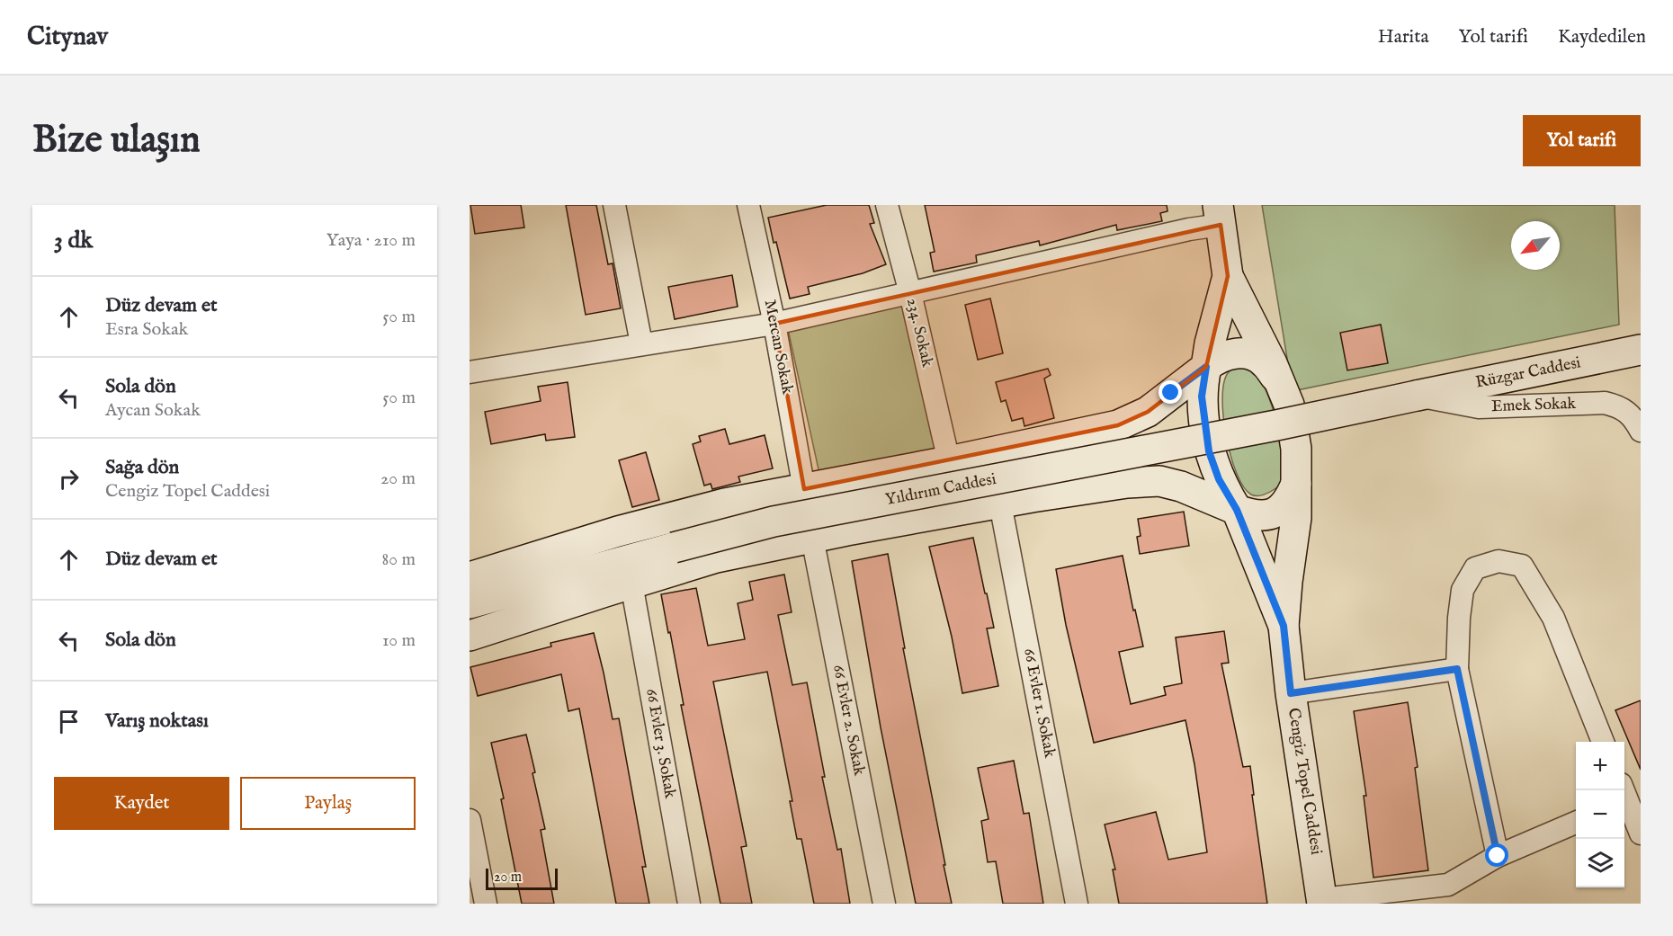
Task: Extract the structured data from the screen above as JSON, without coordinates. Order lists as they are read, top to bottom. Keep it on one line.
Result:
{"streets":{"main road":["Rüzgar Caddesi","Yıldırım Caddesi","Cengiz Topel Caddesi"],"street":["234. Sokak","Mercan Sokak","Emek Sokak","66 Evler 1. Sokak","66 Evler 2. Sokak","66 Evler 3. Sokak"]},"crossings":[["Rüzgar Caddesi","Emek Sokak"],["Rüzgar Caddesi","Yıldırım Caddesi"],["Emek Sokak","Yıldırım Caddesi"]],"scale_bar":"20 m","north":"bottom left","page":{"header":"Citynav","nav":["Harita","Yol tarifi","Kaydedilen"],"buttons":["Yol tarifi",["Kaydet","Paylaş"]],"title":"Bize ulaşın","heading":["3 dk","Yaya · 210 m"],"list":[["Düz devam et","Esra Sokak","50 m"],["Sola dön","Aycan Sokak","50 m"],["Sağa dön","Cengiz Topel Caddesi","20 m"],["Düz devam et","80 m"],["Sola dön","10 m"],"Varış noktası"],"map_buttons":["+","−"],"scale":"20 m"}}
